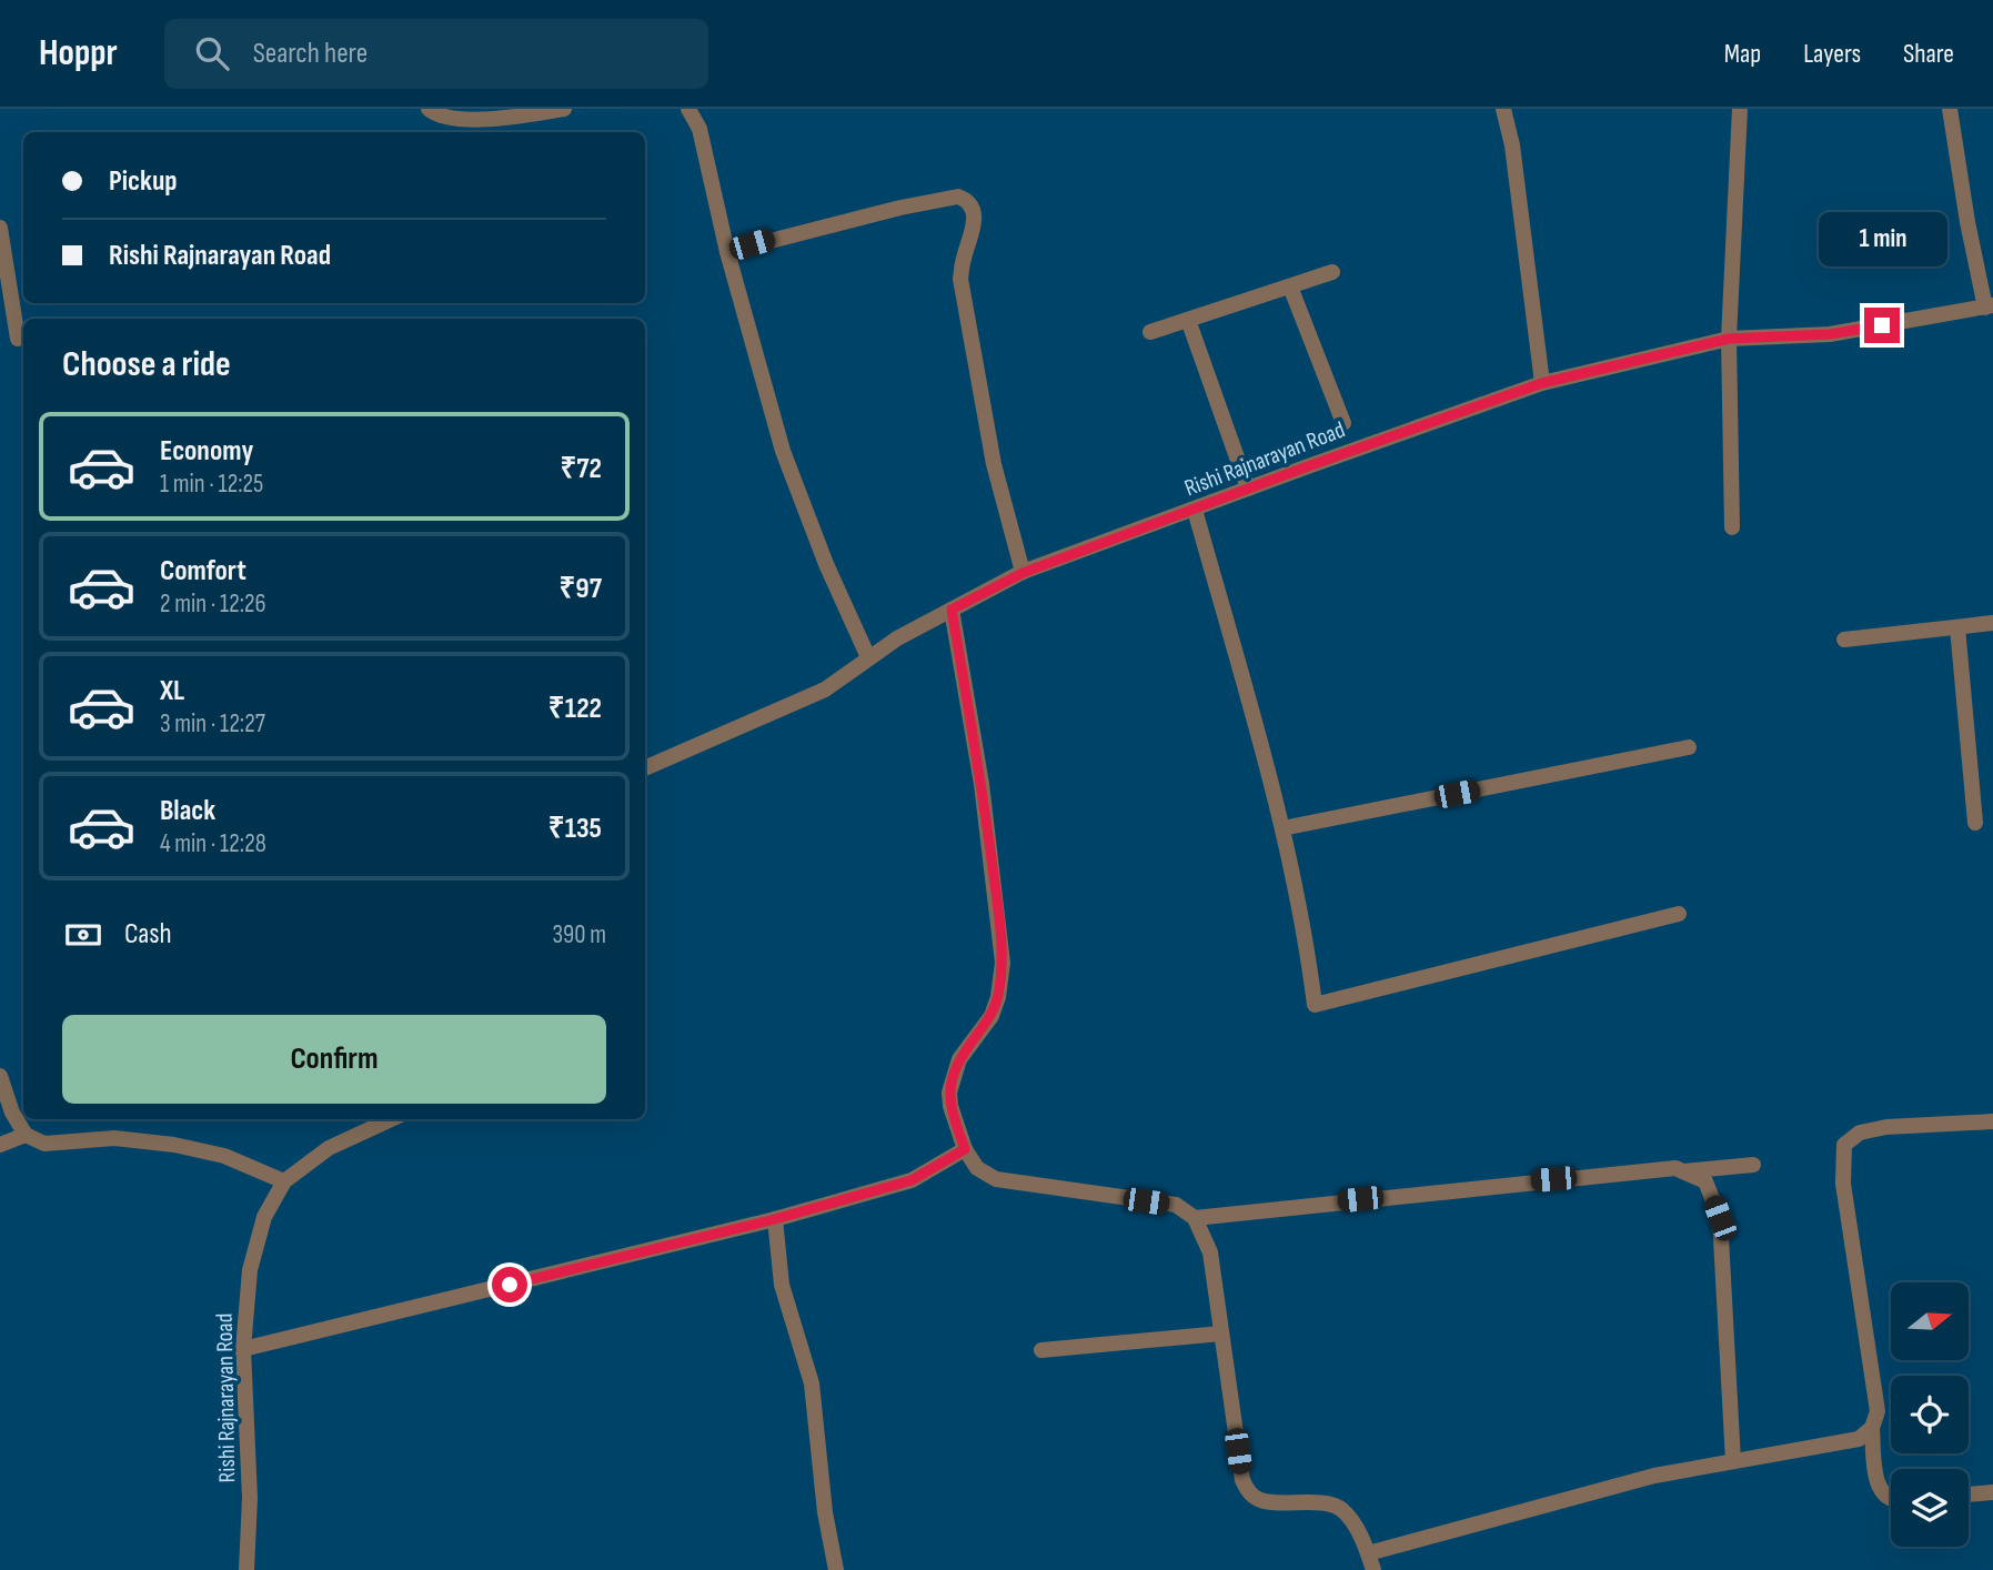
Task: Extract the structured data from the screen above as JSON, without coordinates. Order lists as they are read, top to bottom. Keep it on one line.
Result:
{"streets":{"street":["Rishi Rajnarayan Road"]},"north":"right","page":{"header":"Hoppr","search":"Search here","nav":["Map","Layers","Share"],"banner":["Pickup","Rishi Rajnarayan Road"],"bubble":"1 min","heading":"Choose a ride","list":[{"name":"Economy","note":"1 min · 12:25","value":"₹72"},{"name":"Comfort","note":"2 min · 12:26","value":"₹97"},{"name":"XL","note":"3 min · 12:27","value":"₹122"},{"name":"Black","note":"4 min · 12:28","value":"₹135"}],"pay":["Cash","390 m"],"buttons":"Confirm"}}
